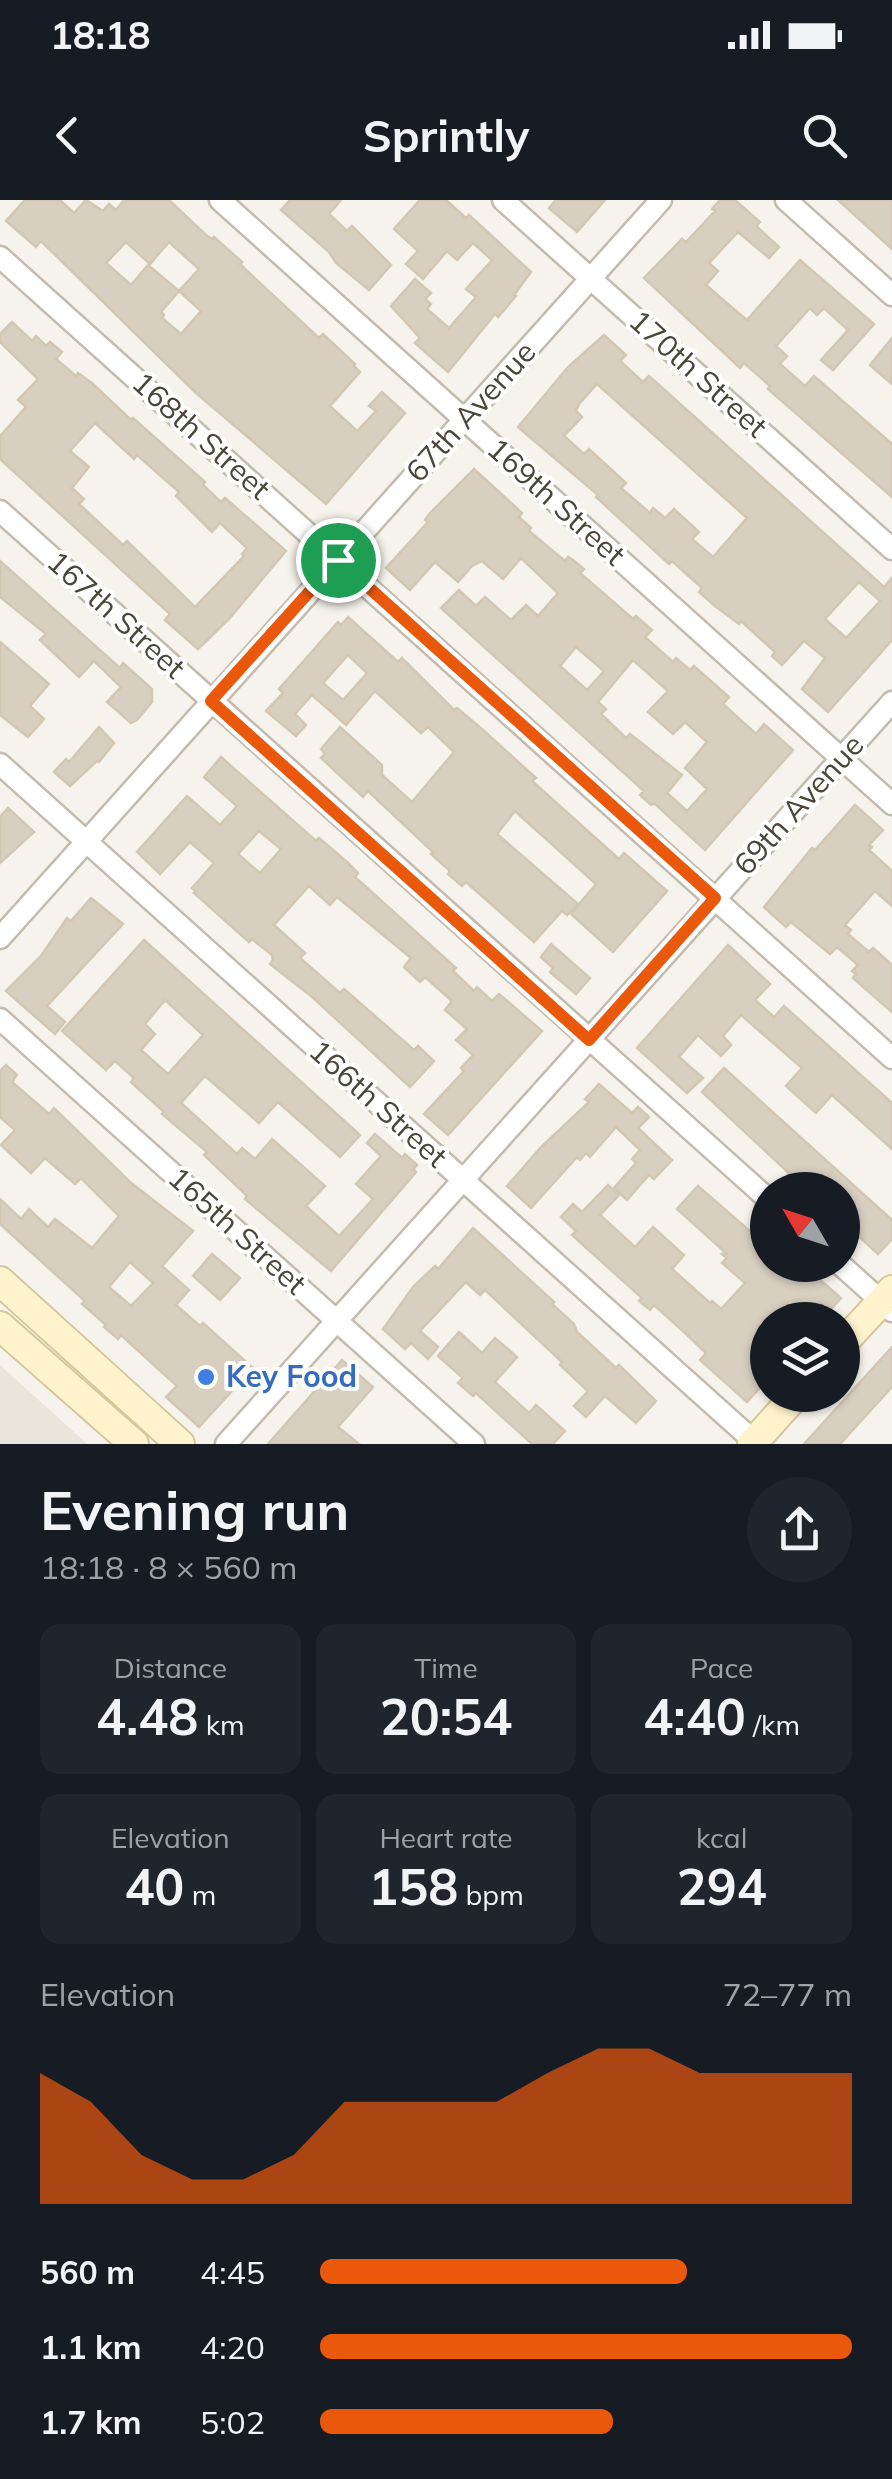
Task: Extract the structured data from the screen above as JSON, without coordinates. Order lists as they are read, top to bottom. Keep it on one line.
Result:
{"streets":{"street":["170th Street","67th Avenue","168th Street","169th Street","167th Street","69th Avenue","166th Street","165th Street"]},"crossings":[["170th Street","67th Avenue"],["67th Avenue","168th Street"],["67th Avenue","169th Street"],["67th Avenue","167th Street"],["67th Avenue","166th Street"],["168th Street","69th Avenue"],["169th Street","69th Avenue"],["167th Street","69th Avenue"],["69th Avenue","166th Street"],["69th Avenue","165th Street"]],"places":["Key Food"],"north":"top left","page":{"status":"18:18","header":"Sprintly","heading":["Evening run","18:18 · 8 × 560 m"],"stats":[["Distance","4.48 km"],["Time","20:54"],["Pace","4:40 /km"],["Elevation","40 m"],["Heart rate","158 bpm"],["kcal","294"]],"chart":["Elevation","72–77 m"],"list":[{"name":"560 m","note":"4:45"},{"name":"1.1 km","note":"4:20"},{"name":"1.7 km","note":"5:02"}]}}
